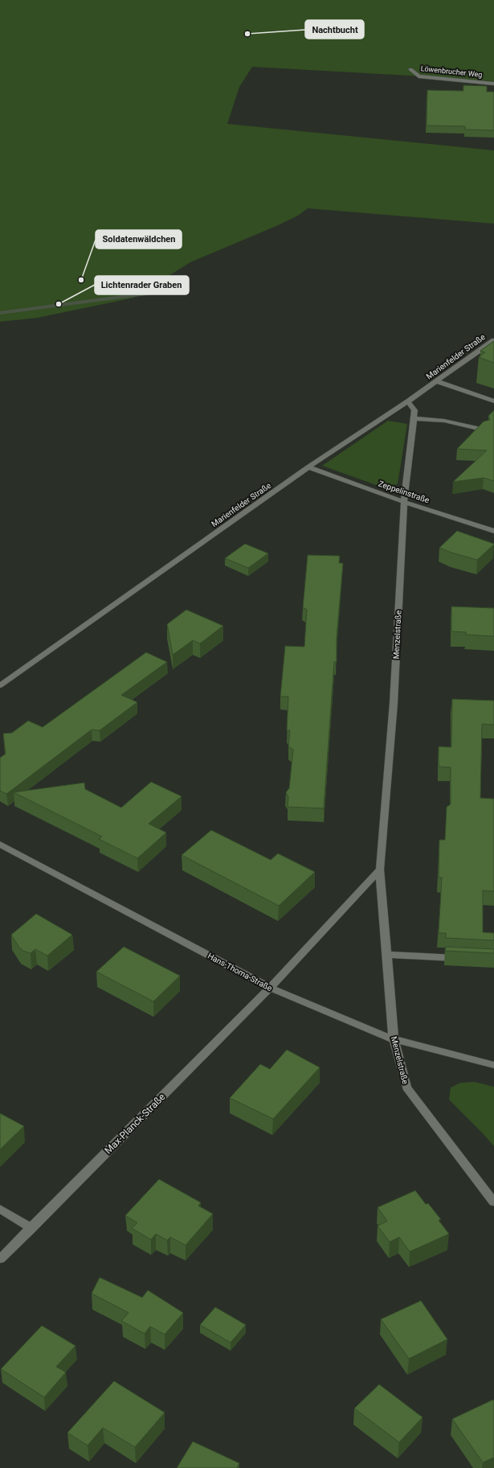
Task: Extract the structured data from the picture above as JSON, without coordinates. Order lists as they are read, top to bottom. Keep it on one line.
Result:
{"streets":{"street":["Löwenbrucher Weg","Marienfelder Straße","Zeppelinstraße","Menzelstraße","Hans-Thoma-Straße","Max-Planck-Straße"]},"crossings":[["Marienfelder Straße","Zeppelinstraße"],["Marienfelder Straße","Menzelstraße"],["Zeppelinstraße","Menzelstraße"],["Menzelstraße","Hans-Thoma-Straße"],["Hans-Thoma-Straße","Max-Planck-Straße"]],"places":["Nachtbucht","Soldatenwäldchen","Lichtenrader Graben"]}
